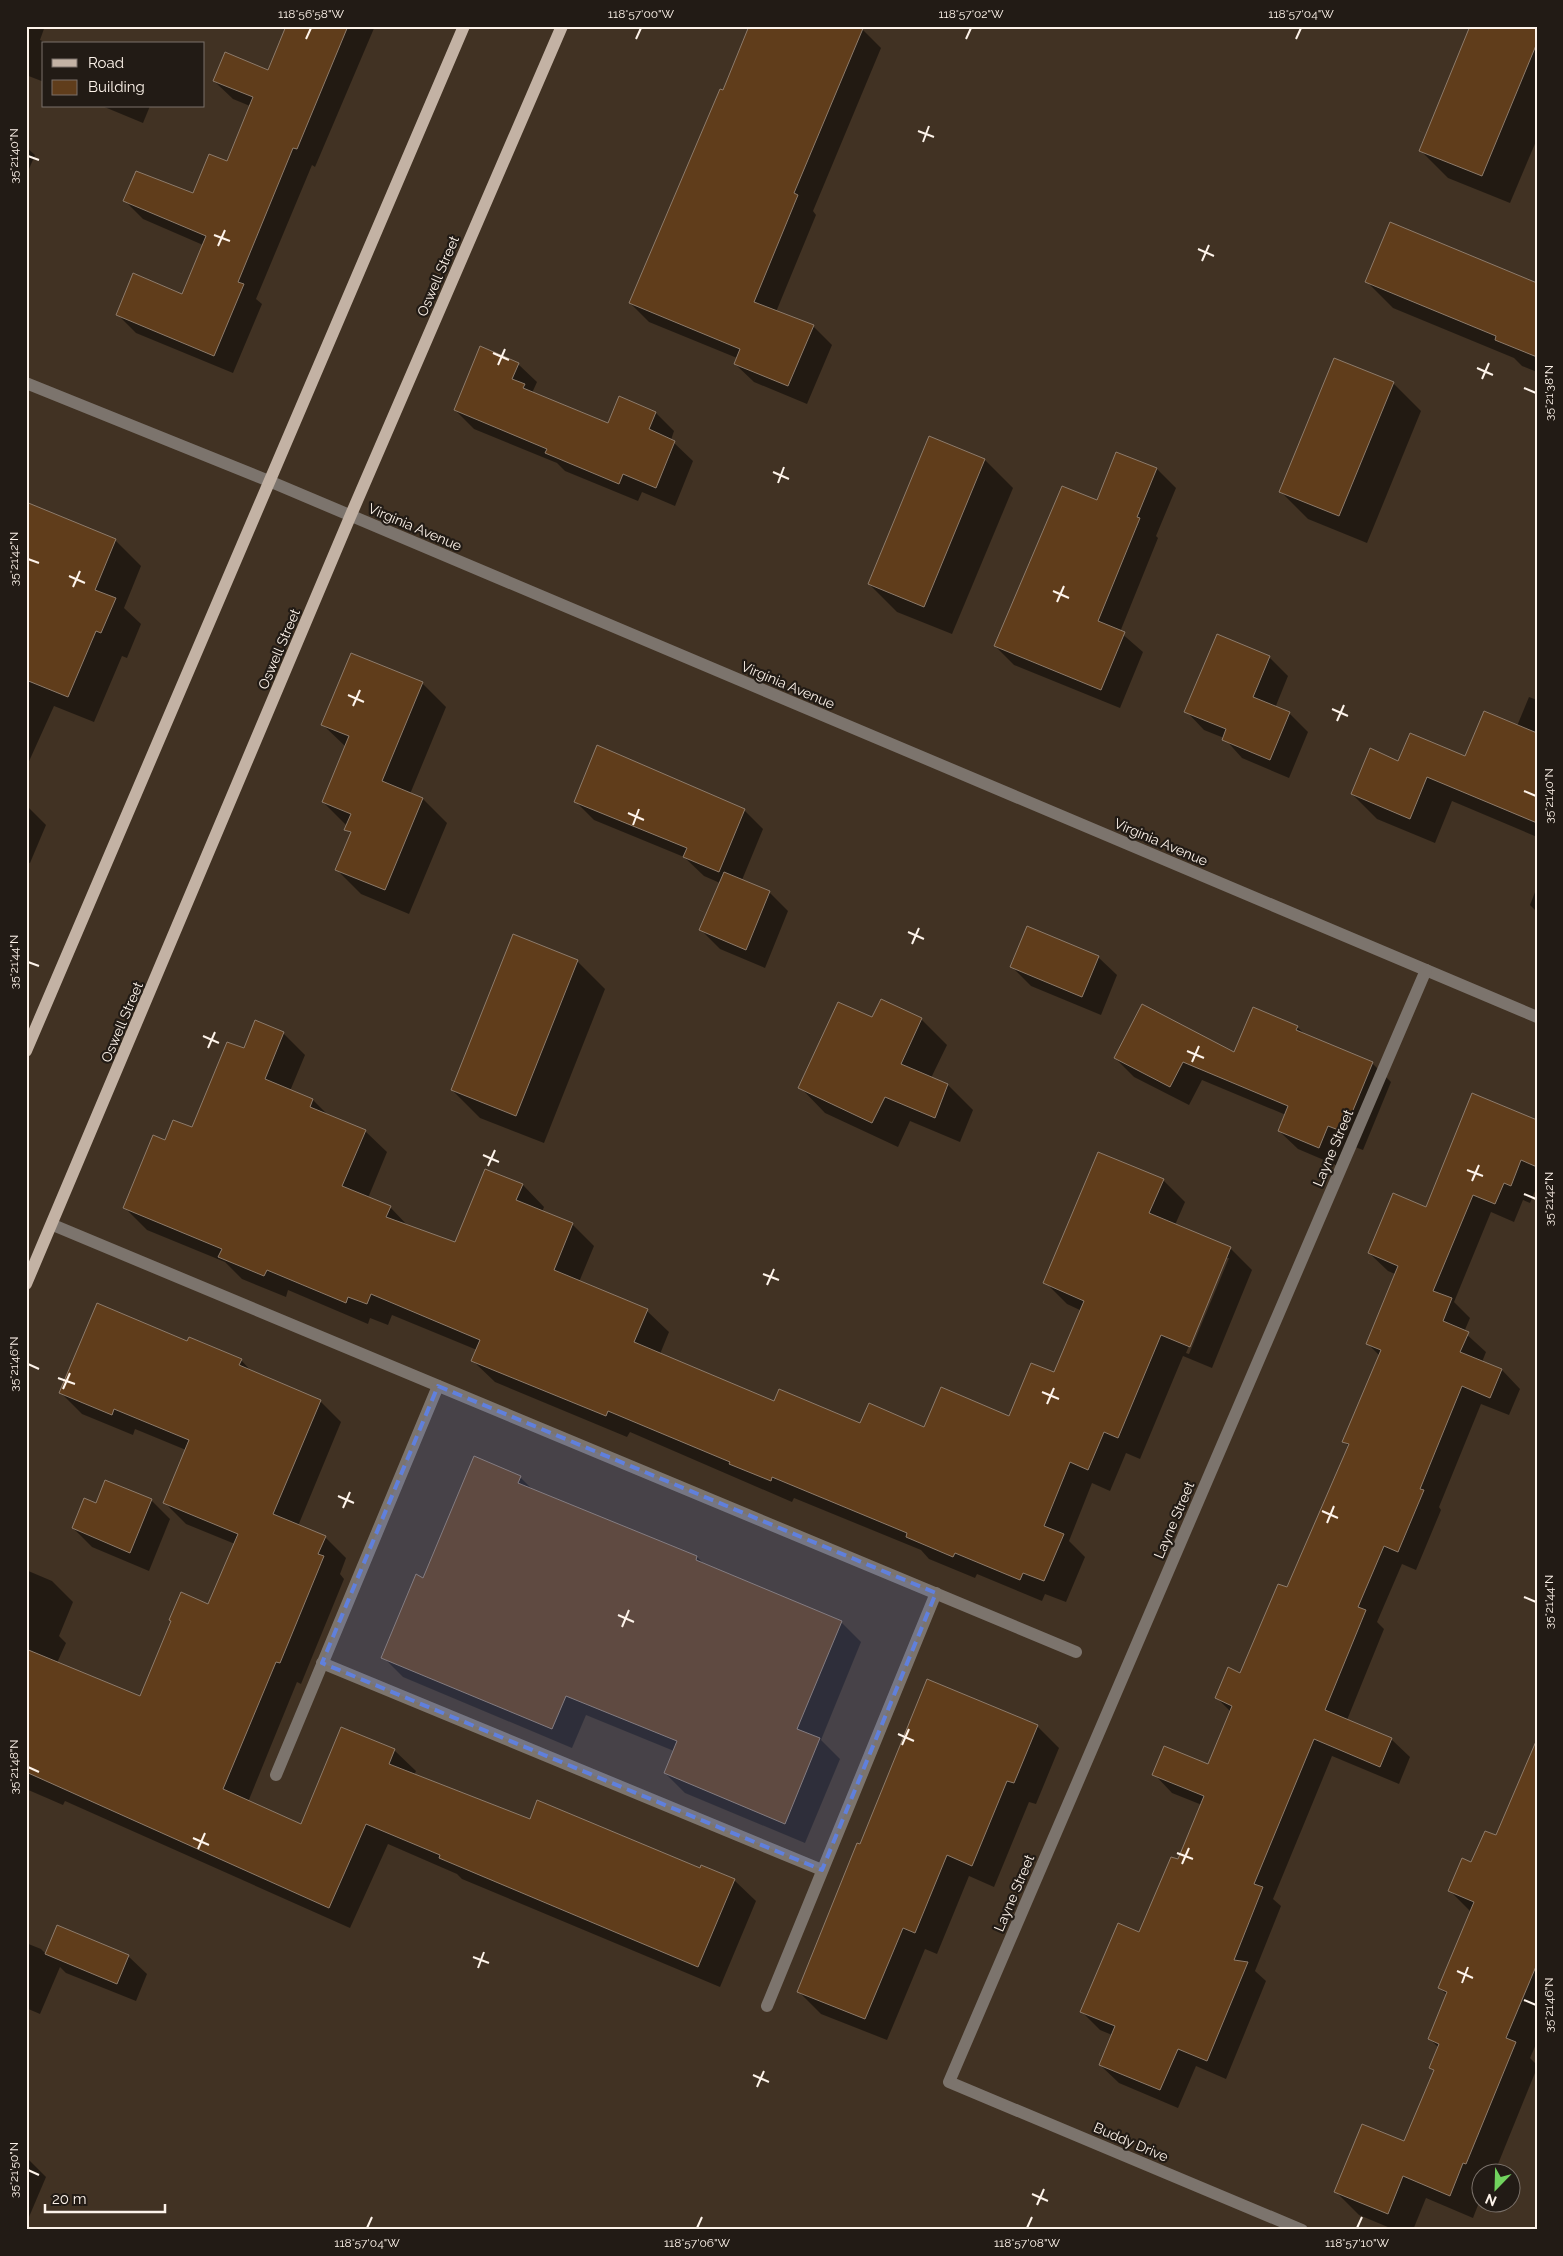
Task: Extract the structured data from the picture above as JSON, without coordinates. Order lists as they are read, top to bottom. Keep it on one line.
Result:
{"streets":{"main road":["Oswell Street"],"street":["Virginia Avenue","Layne Street","Buddy Drive"]},"crossings":[["Oswell Street","Virginia Avenue"],["Virginia Avenue","Layne Street"],["Layne Street","Buddy Drive"]],"legend":["Road","Building"],"scale_bar":"20 m","north":"bottom left","coordinates":["118°56'58\"W","118°57'00\"W","118°57'02\"W","118°57'04\"W","35°21'40\"N","35°21'38\"N","35°21'42\"N","35°21'44\"N","35°21'46\"N","35°21'48\"N","35°21'50\"N","118°57'06\"W","118°57'08\"W","118°57'10\"W"]}
